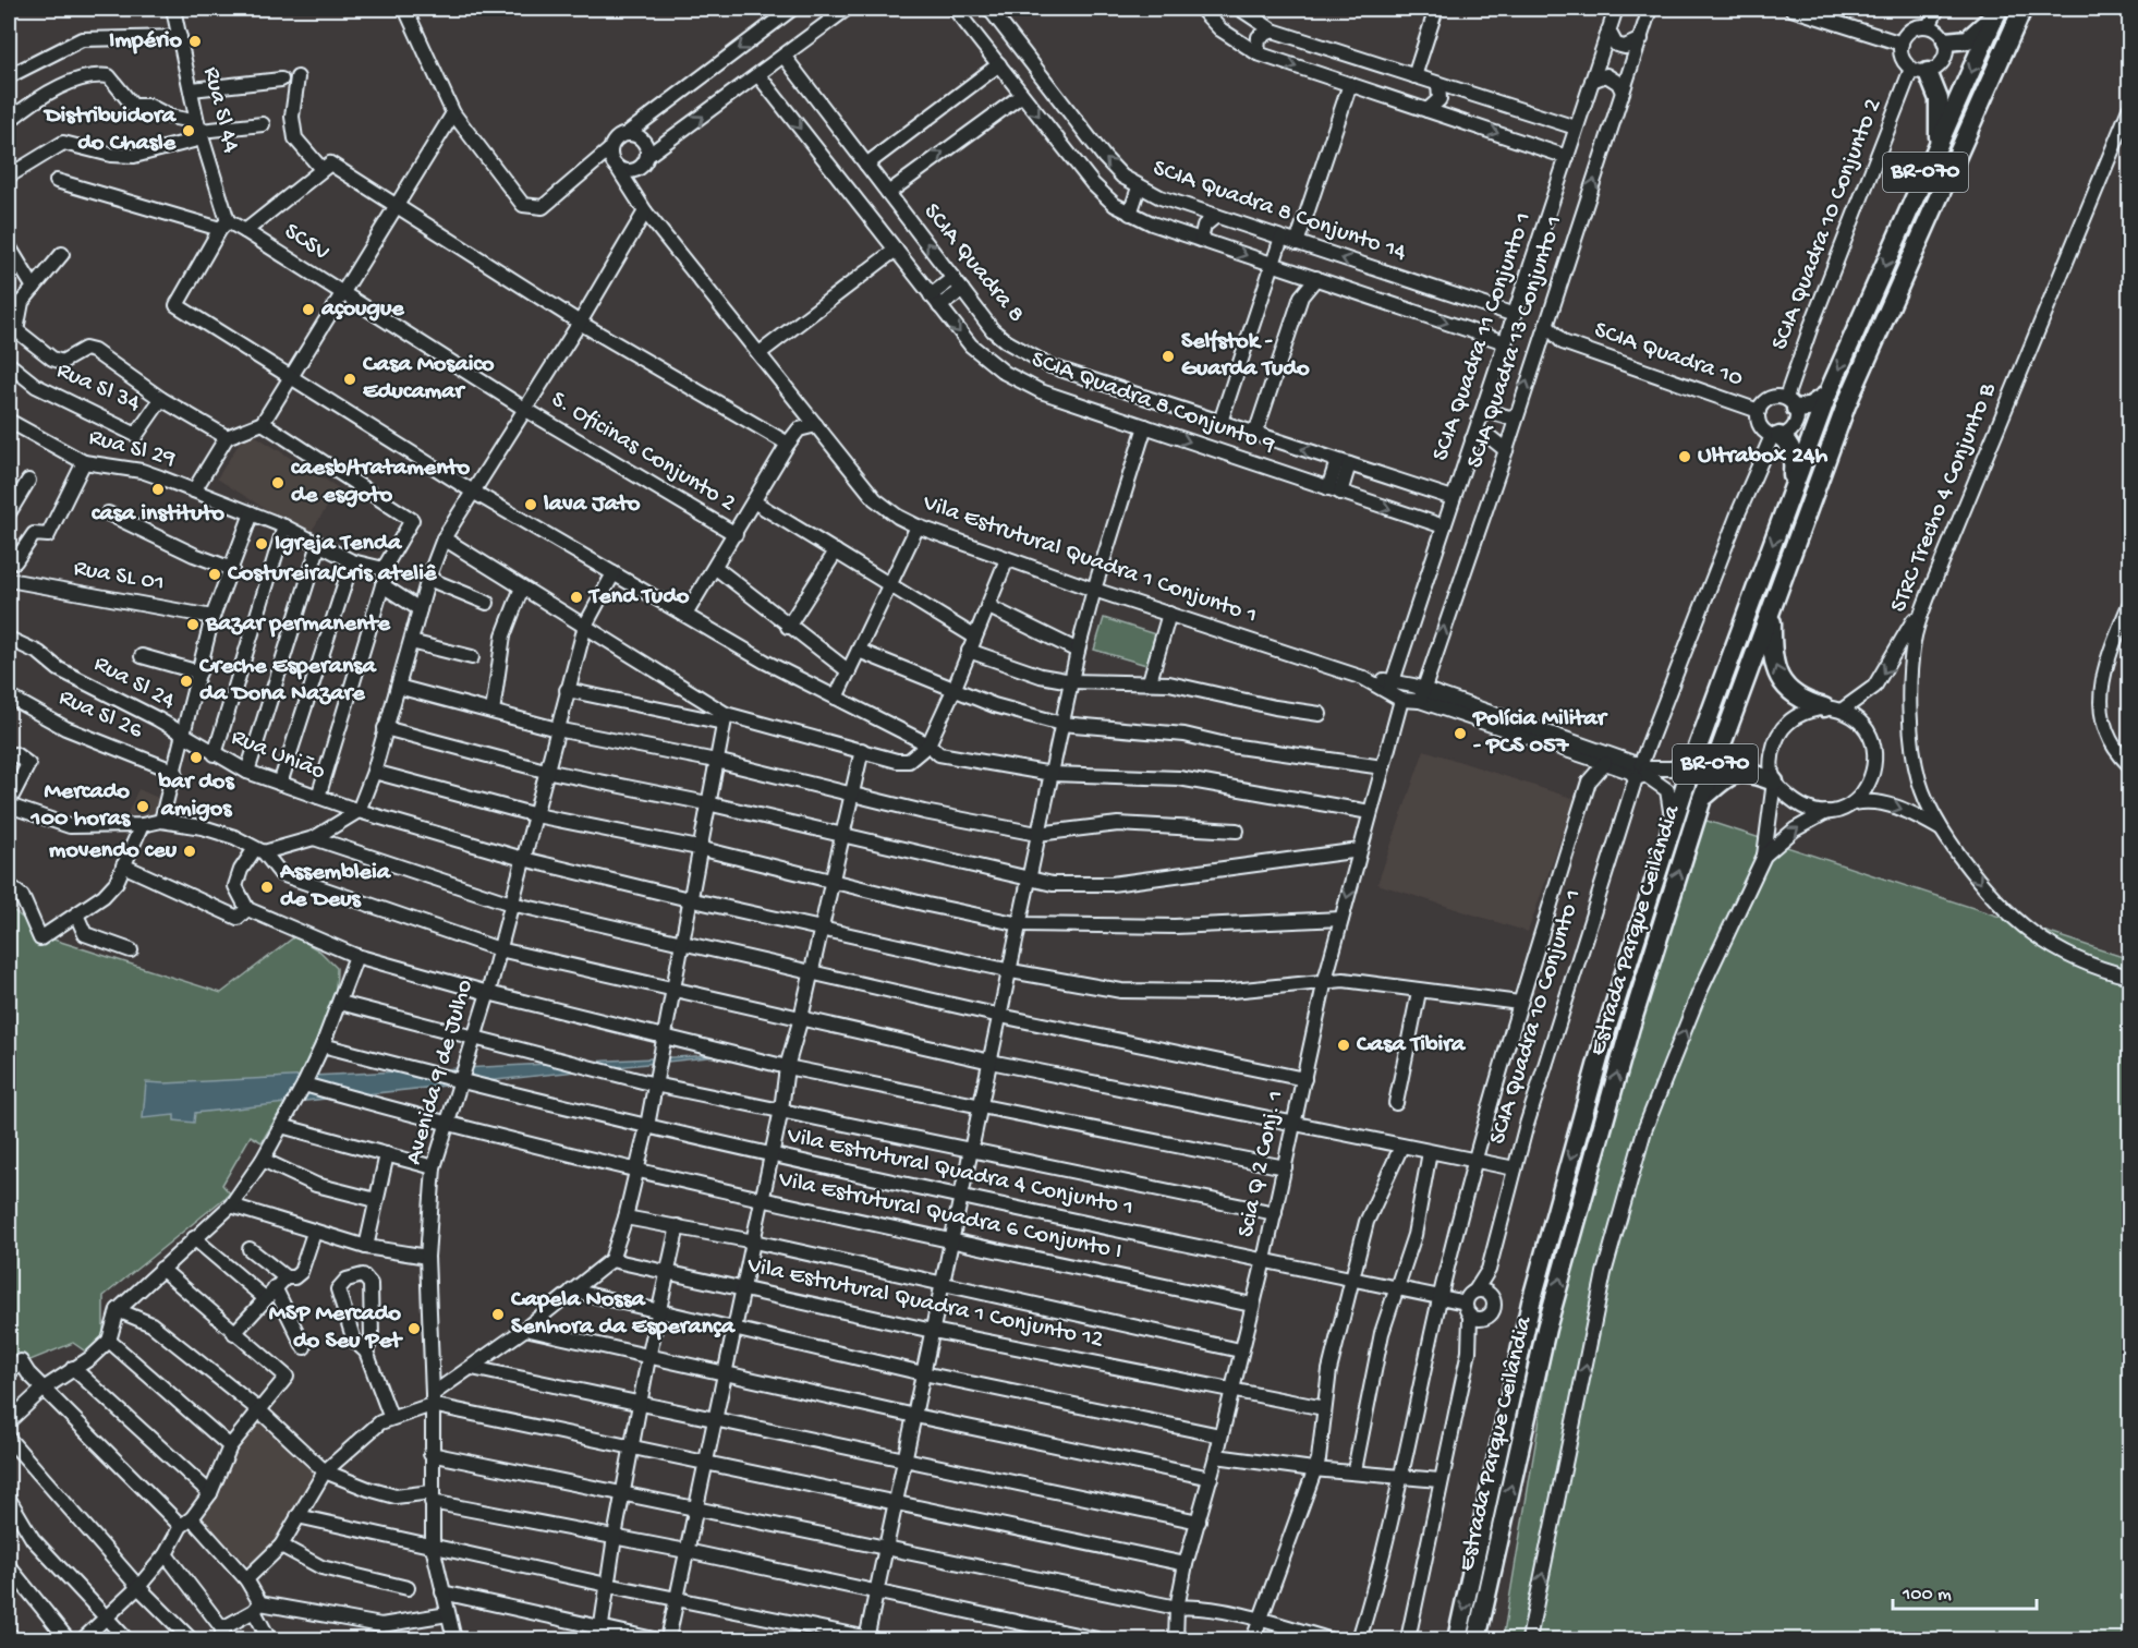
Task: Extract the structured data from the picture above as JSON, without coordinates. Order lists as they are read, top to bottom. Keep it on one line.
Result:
{"streets":{"highway":["BR-070","Estrada Parque Ceilândia"],"street":["Rua Sl 44","SCIA Quadra 8 Conjunto 14","SCIA Quadra 10 Conjunto 2","SCSV","SCIA Quadra 8","SCIA Quadra 11 Conjunto 1","SCIA Quadra 13 Conjunto 1","SCIA Quadra 10","Rua Sl 34","SCIA Quadra 8 Conjunto 9","Rua Sl 29","S. Oficinas Conjunto 2","STRC Trecho 4 Conjunto B","Vila Estrutural Quadra 1 Conjunto 1","Rua SL 01","Rua Sl 24","Rua Sl 26","Rua União","SCIA Quadra 10 Conjunto 1","Avenida 9 de Julho","Scia Q 2 Conj. 1","Vila Estrutural Quadra 4 Conjunto 1","Vila Estrutural Quadra 6 Conjunto I","Vila Estrutural Quadra 1 Conjunto 12"]},"crossings":[["Rua Sl 44","SCSV"],["SCIA Quadra 8 Conjunto 14","SCIA Quadra 11 Conjunto 1"],["SCIA Quadra 10 Conjunto 2","SCIA Quadra 10"],["SCSV","S. Oficinas Conjunto 2"],["SCIA Quadra 8","SCIA Quadra 11 Conjunto 1"],["SCIA Quadra 11 Conjunto 1","SCIA Quadra 8 Conjunto 9"],["SCIA Quadra 11 Conjunto 1","Vila Estrutural Quadra 1 Conjunto 1"],["SCIA Quadra 13 Conjunto 1","SCIA Quadra 10"],["SCIA Quadra 13 Conjunto 1","Vila Estrutural Quadra 1 Conjunto 1"],["Rua Sl 29","Rua Sl 24"],["Rua SL 01","Rua Sl 24"],["Rua Sl 24","Rua União"],["Rua União","Avenida 9 de Julho"],["Rua União","Scia Q 2 Conj. 1"],["SCIA Quadra 10 Conjunto 1","Vila Estrutural Quadra 4 Conjunto 1"],["Avenida 9 de Julho","Vila Estrutural Quadra 4 Conjunto 1"],["Avenida 9 de Julho","Vila Estrutural Quadra 6 Conjunto I"],["Scia Q 2 Conj. 1","Vila Estrutural Quadra 4 Conjunto 1"],["Scia Q 2 Conj. 1","Vila Estrutural Quadra 6 Conjunto I"],["Scia Q 2 Conj. 1","Vila Estrutural Quadra 1 Conjunto 12"]],"one_way":["SCIA Quadra 13 Conjunto 1","SCIA Quadra 8 Conjunto 9"],"places":["Império","Distribuidora do Chasle","açougue","Selfstok - Guarda Tudo","Casa Mosaico Educamar","Ultrabox 24h","caesb/tratamento de esgoto","casa instituto","lava Jato","Igreja Tenda","Costureira/Cris ateliê","Tend Tudo","Bazar permanente","Creche Esperansa da Dona Nazare","Polícia Militar - PCS 057","bar dos amigos","Mercado 100 horas","movendo ceu","Assembleia de Deus","Casa Tibira","Capela Nossa Senhora da Esperança","MSP Mercado do Seu Pet"],"scale_bar":"100 m"}
